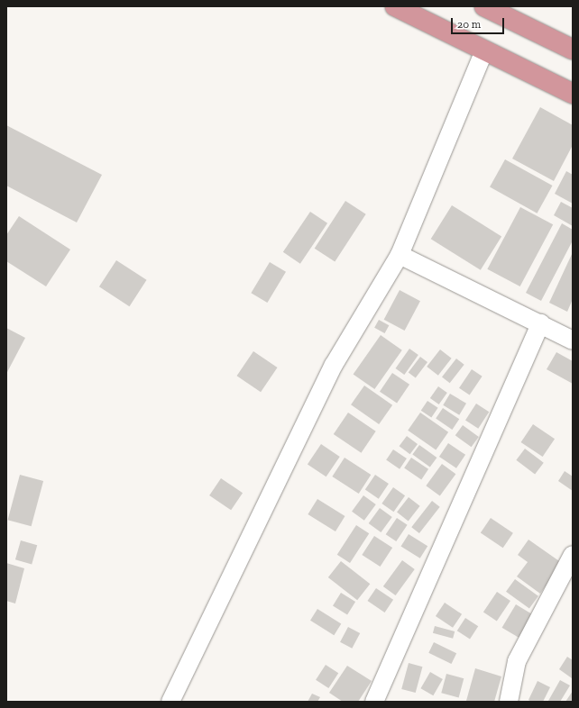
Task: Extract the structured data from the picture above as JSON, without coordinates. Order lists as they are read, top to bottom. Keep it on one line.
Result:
{"scale_bar":"20 m"}
